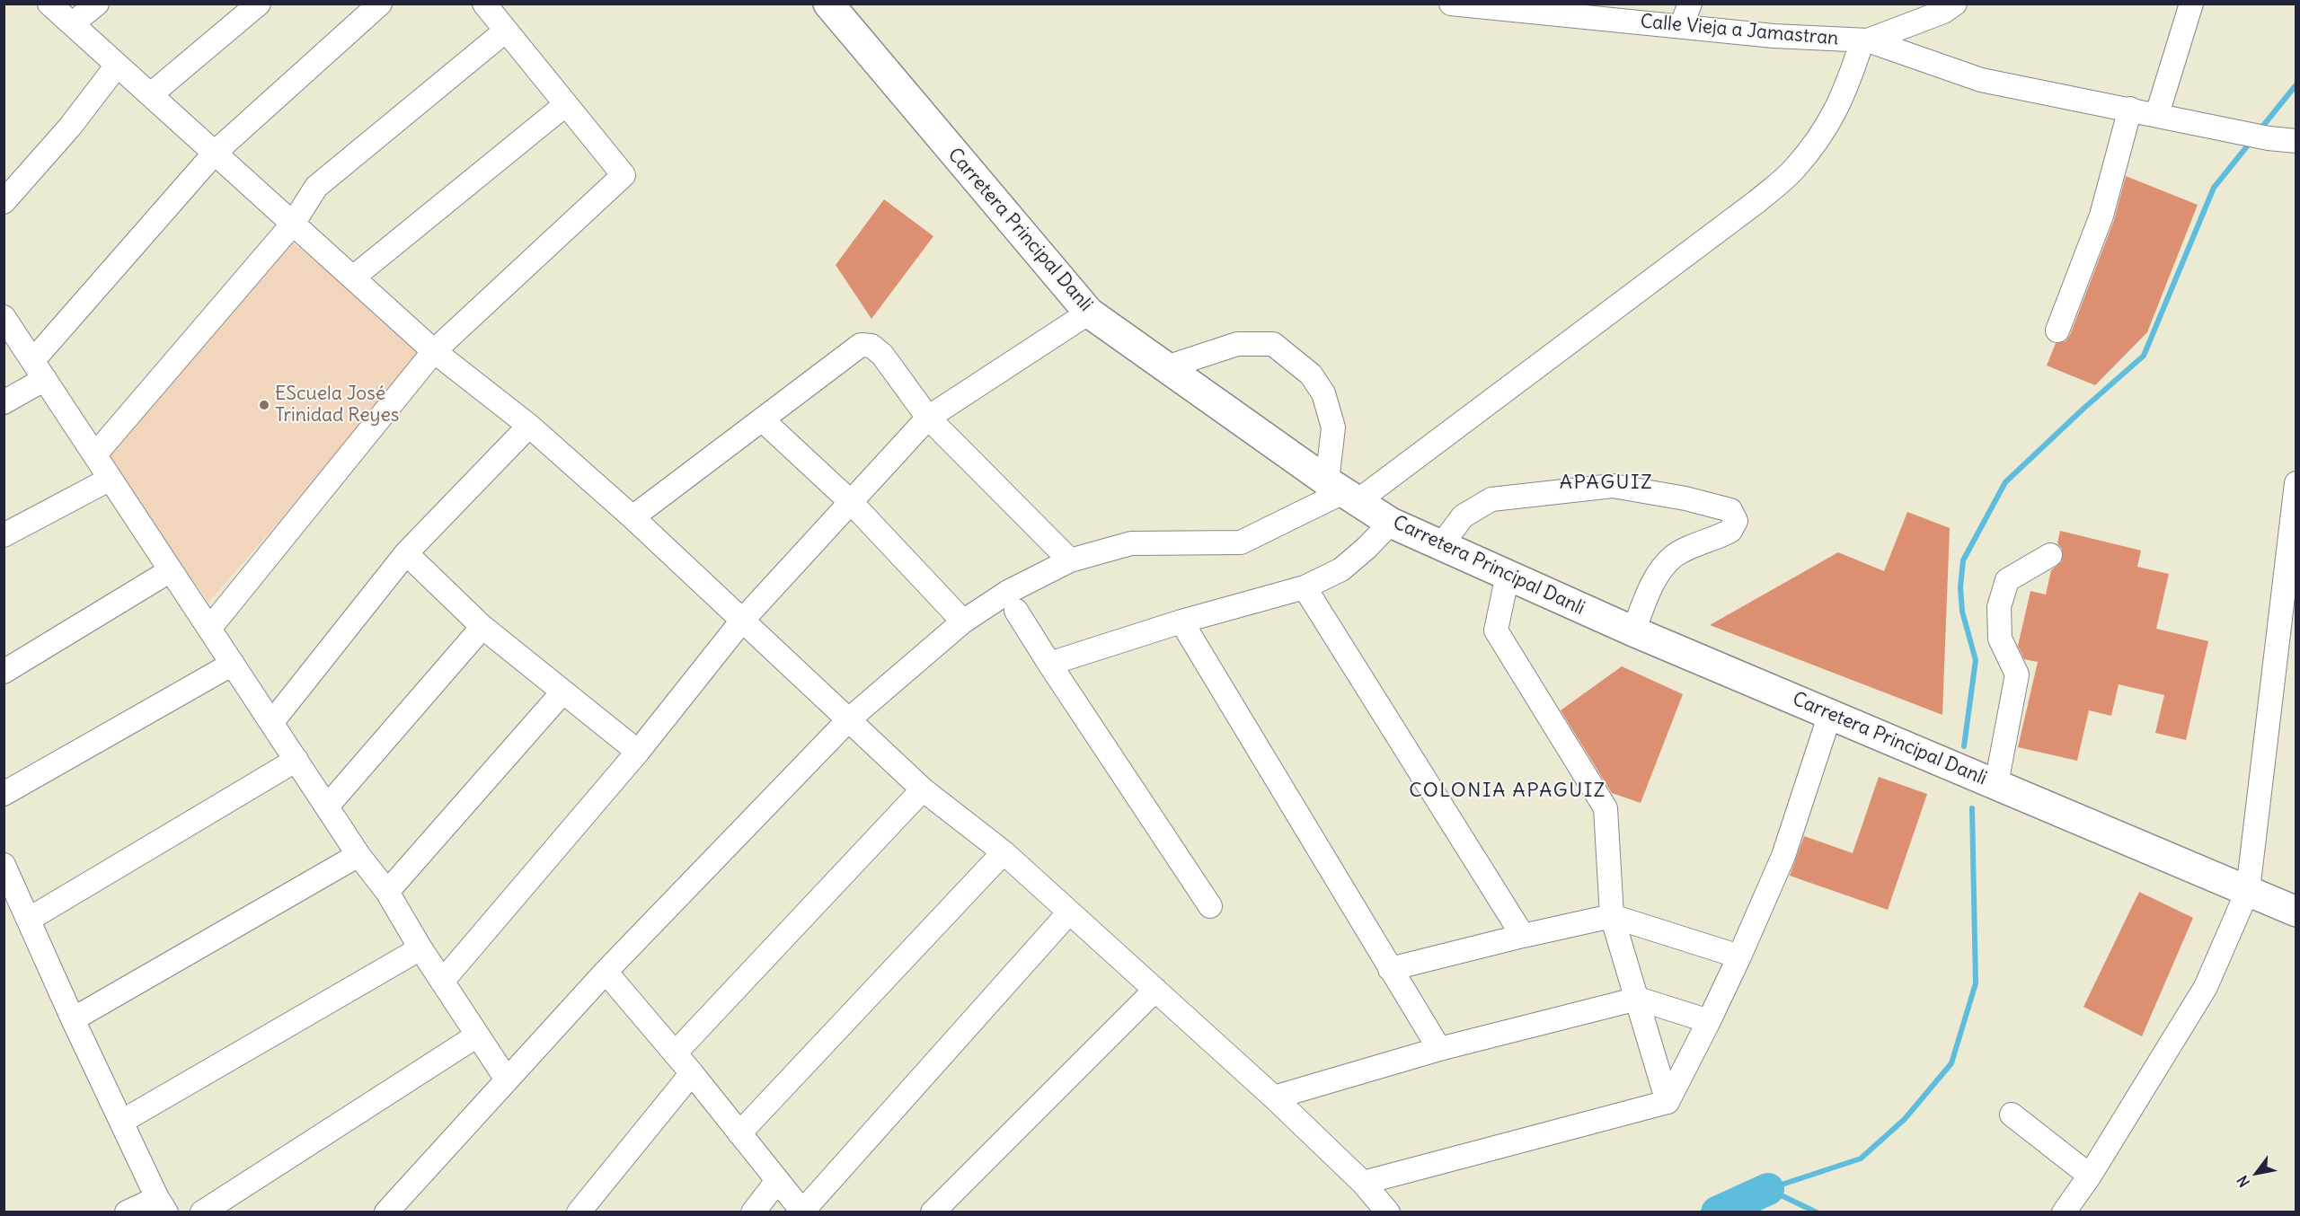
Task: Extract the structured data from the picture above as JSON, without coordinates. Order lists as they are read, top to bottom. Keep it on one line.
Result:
{"streets":{"main road":["Carretera Principal Danli"],"street":["Calle Vieja a Jamastran"]},"districts":["APAGUIZ","COLONIA APAGUIZ"],"places":["EScuela José Trinidad Reyes"],"north":"bottom left"}
